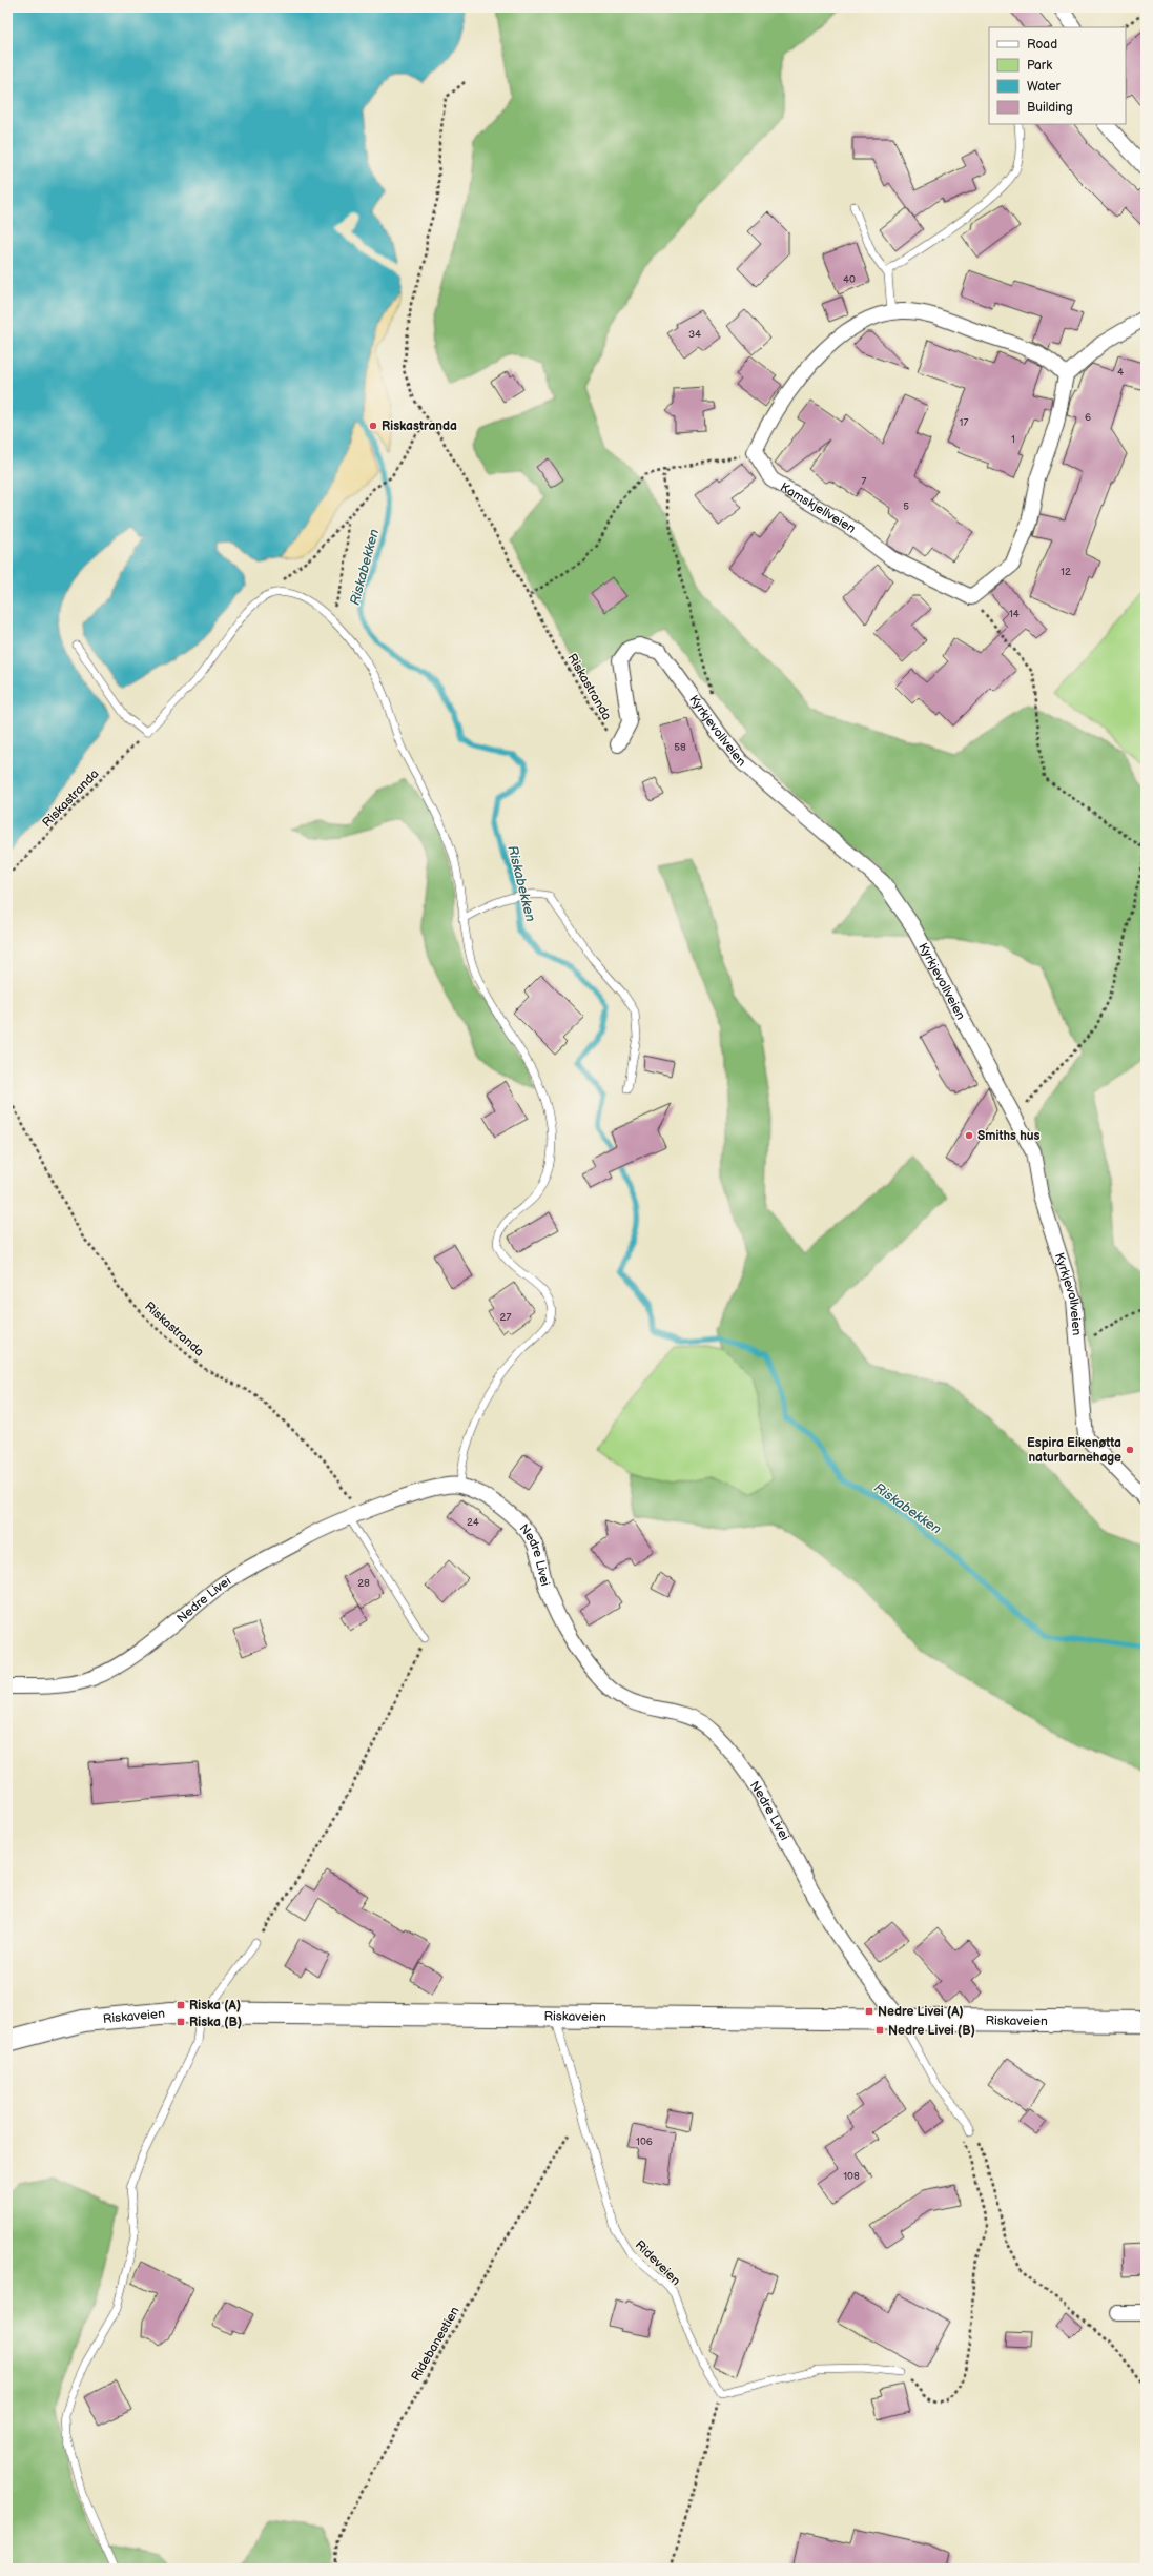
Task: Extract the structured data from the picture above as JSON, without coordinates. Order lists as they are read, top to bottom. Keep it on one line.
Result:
{"streets":{"main road":["Riskaveien"],"street":["Kamskjellveien","Kyrkjevollveien","Nedre Livei"],"lane":["Rideveien"],"path":["Riskastranda","Ridebanestien"]},"crossings":[["Riskastranda","Kyrkjevollveien"],["Riskastranda","Nedre Livei"],["Nedre Livei","Riskaveien"],["Riskaveien","Rideveien"]],"water":["Riskabekken"],"places":{"other":["Riskastranda","Smiths hus","Espira Eikenøtta naturbarnehage"],"transit":["Riska (A)","Nedre Livei (A)","Riska (B)","Nedre Livei (B)"]},"house_numbers":["40","34","4","6","17","1","7","5","12","14","58","27","24","28","106","108"],"legend":["Road","Park","Water","Building"]}
